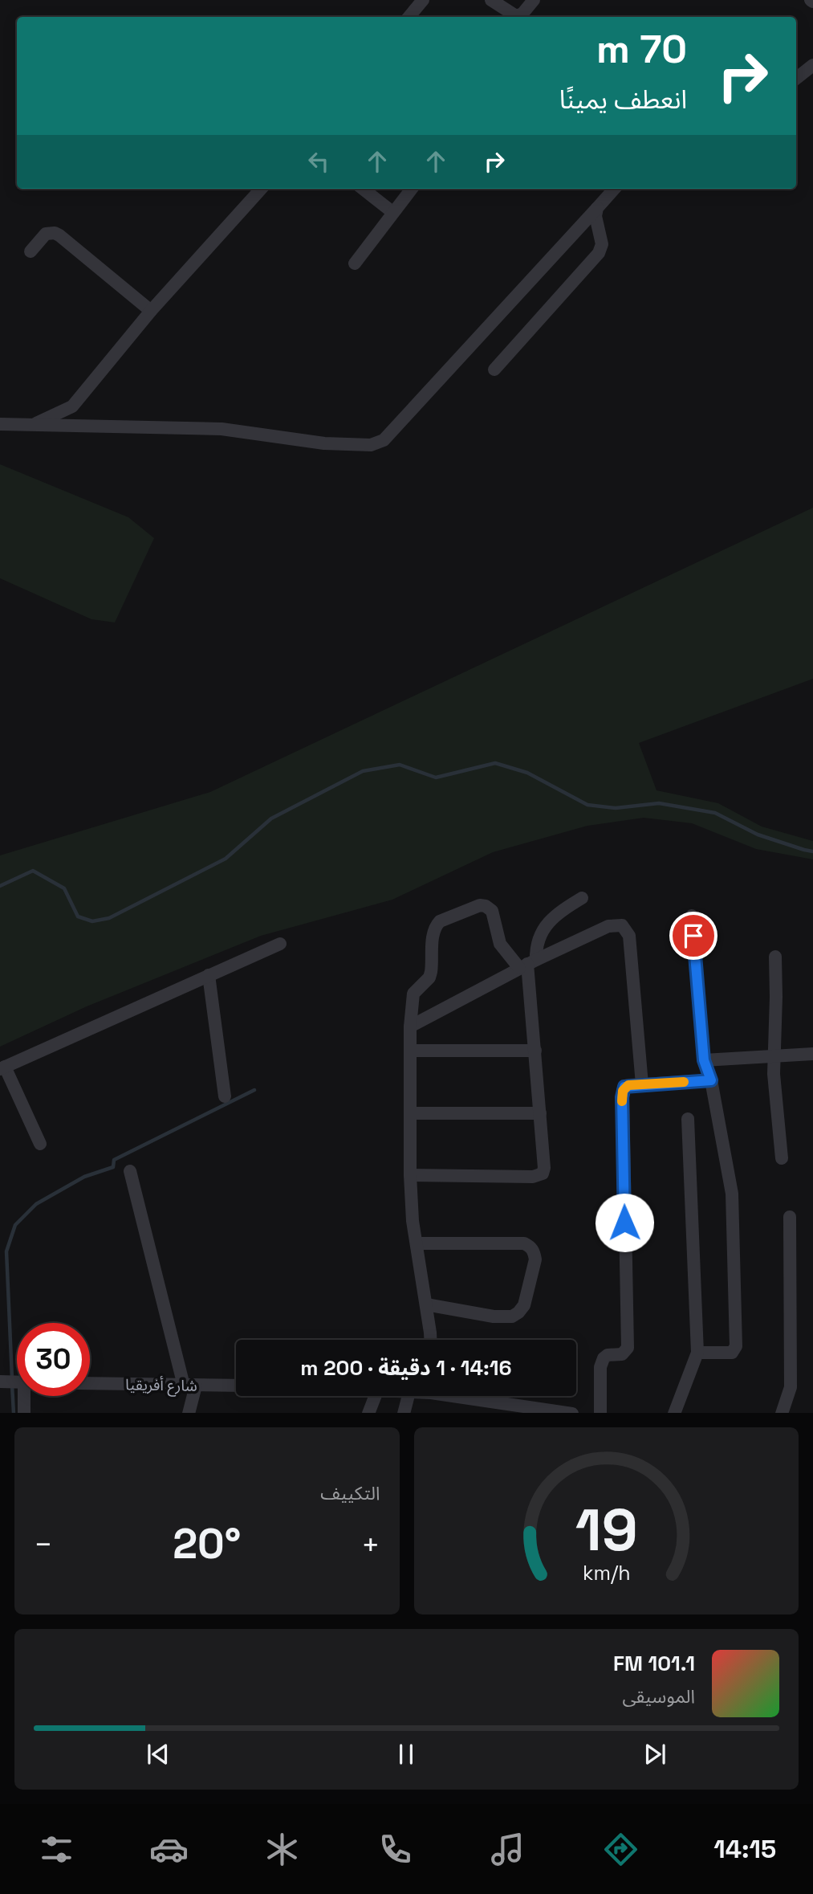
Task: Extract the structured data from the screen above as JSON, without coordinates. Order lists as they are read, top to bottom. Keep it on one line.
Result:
{"streets":{"street":["شارع أفريقيا"]},"page":{"turn":["70 m","انعطف يمينًا"],"limit":"30","trip":"14:16 · 1 دقيقة · 200 m","tile":"التكييف","heat":["−","20°","+"],"song":["101.1 FM","الموسيقى"],"tabs":"14:15","gauge":["19","km/h"]}}
